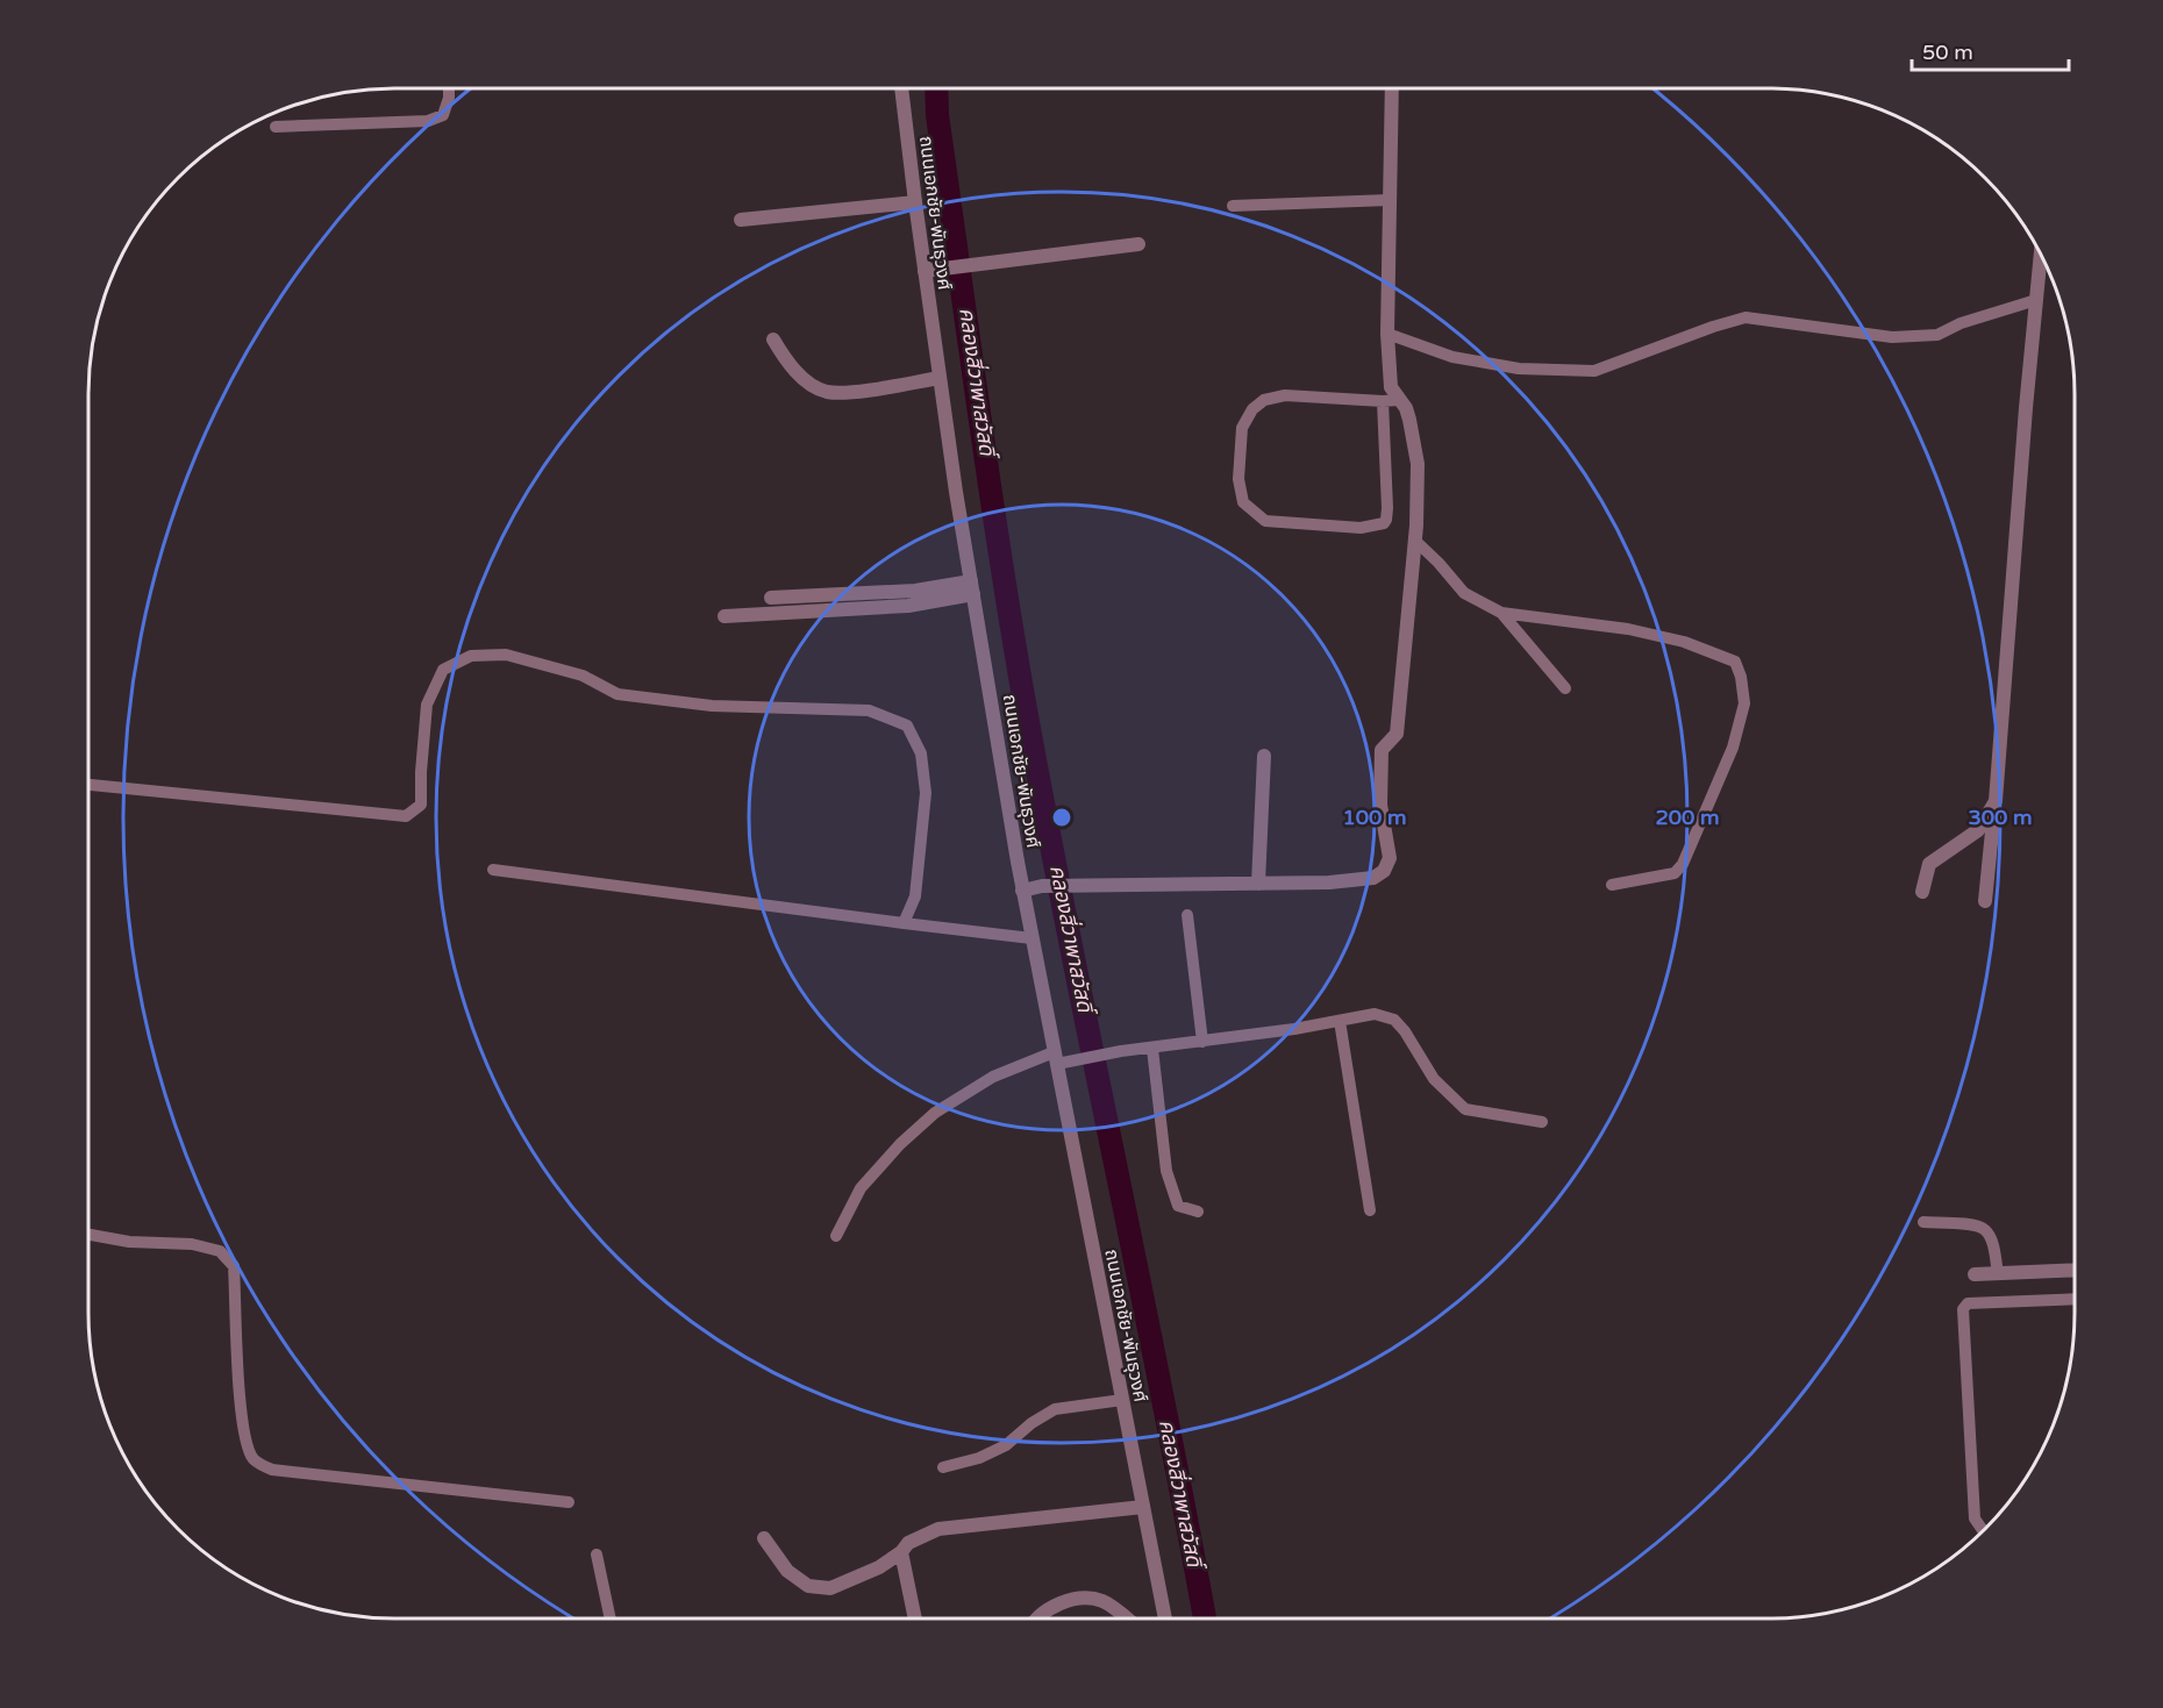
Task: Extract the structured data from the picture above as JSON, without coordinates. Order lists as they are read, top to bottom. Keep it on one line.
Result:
{"streets":{"street":["ถนนเอกชัย-พันธุวงศ์"]},"water":["คลองสี่วาพาสวัสดิ์"],"scale_bar":"50 m","rings":["100 m","200 m","300 m"]}
